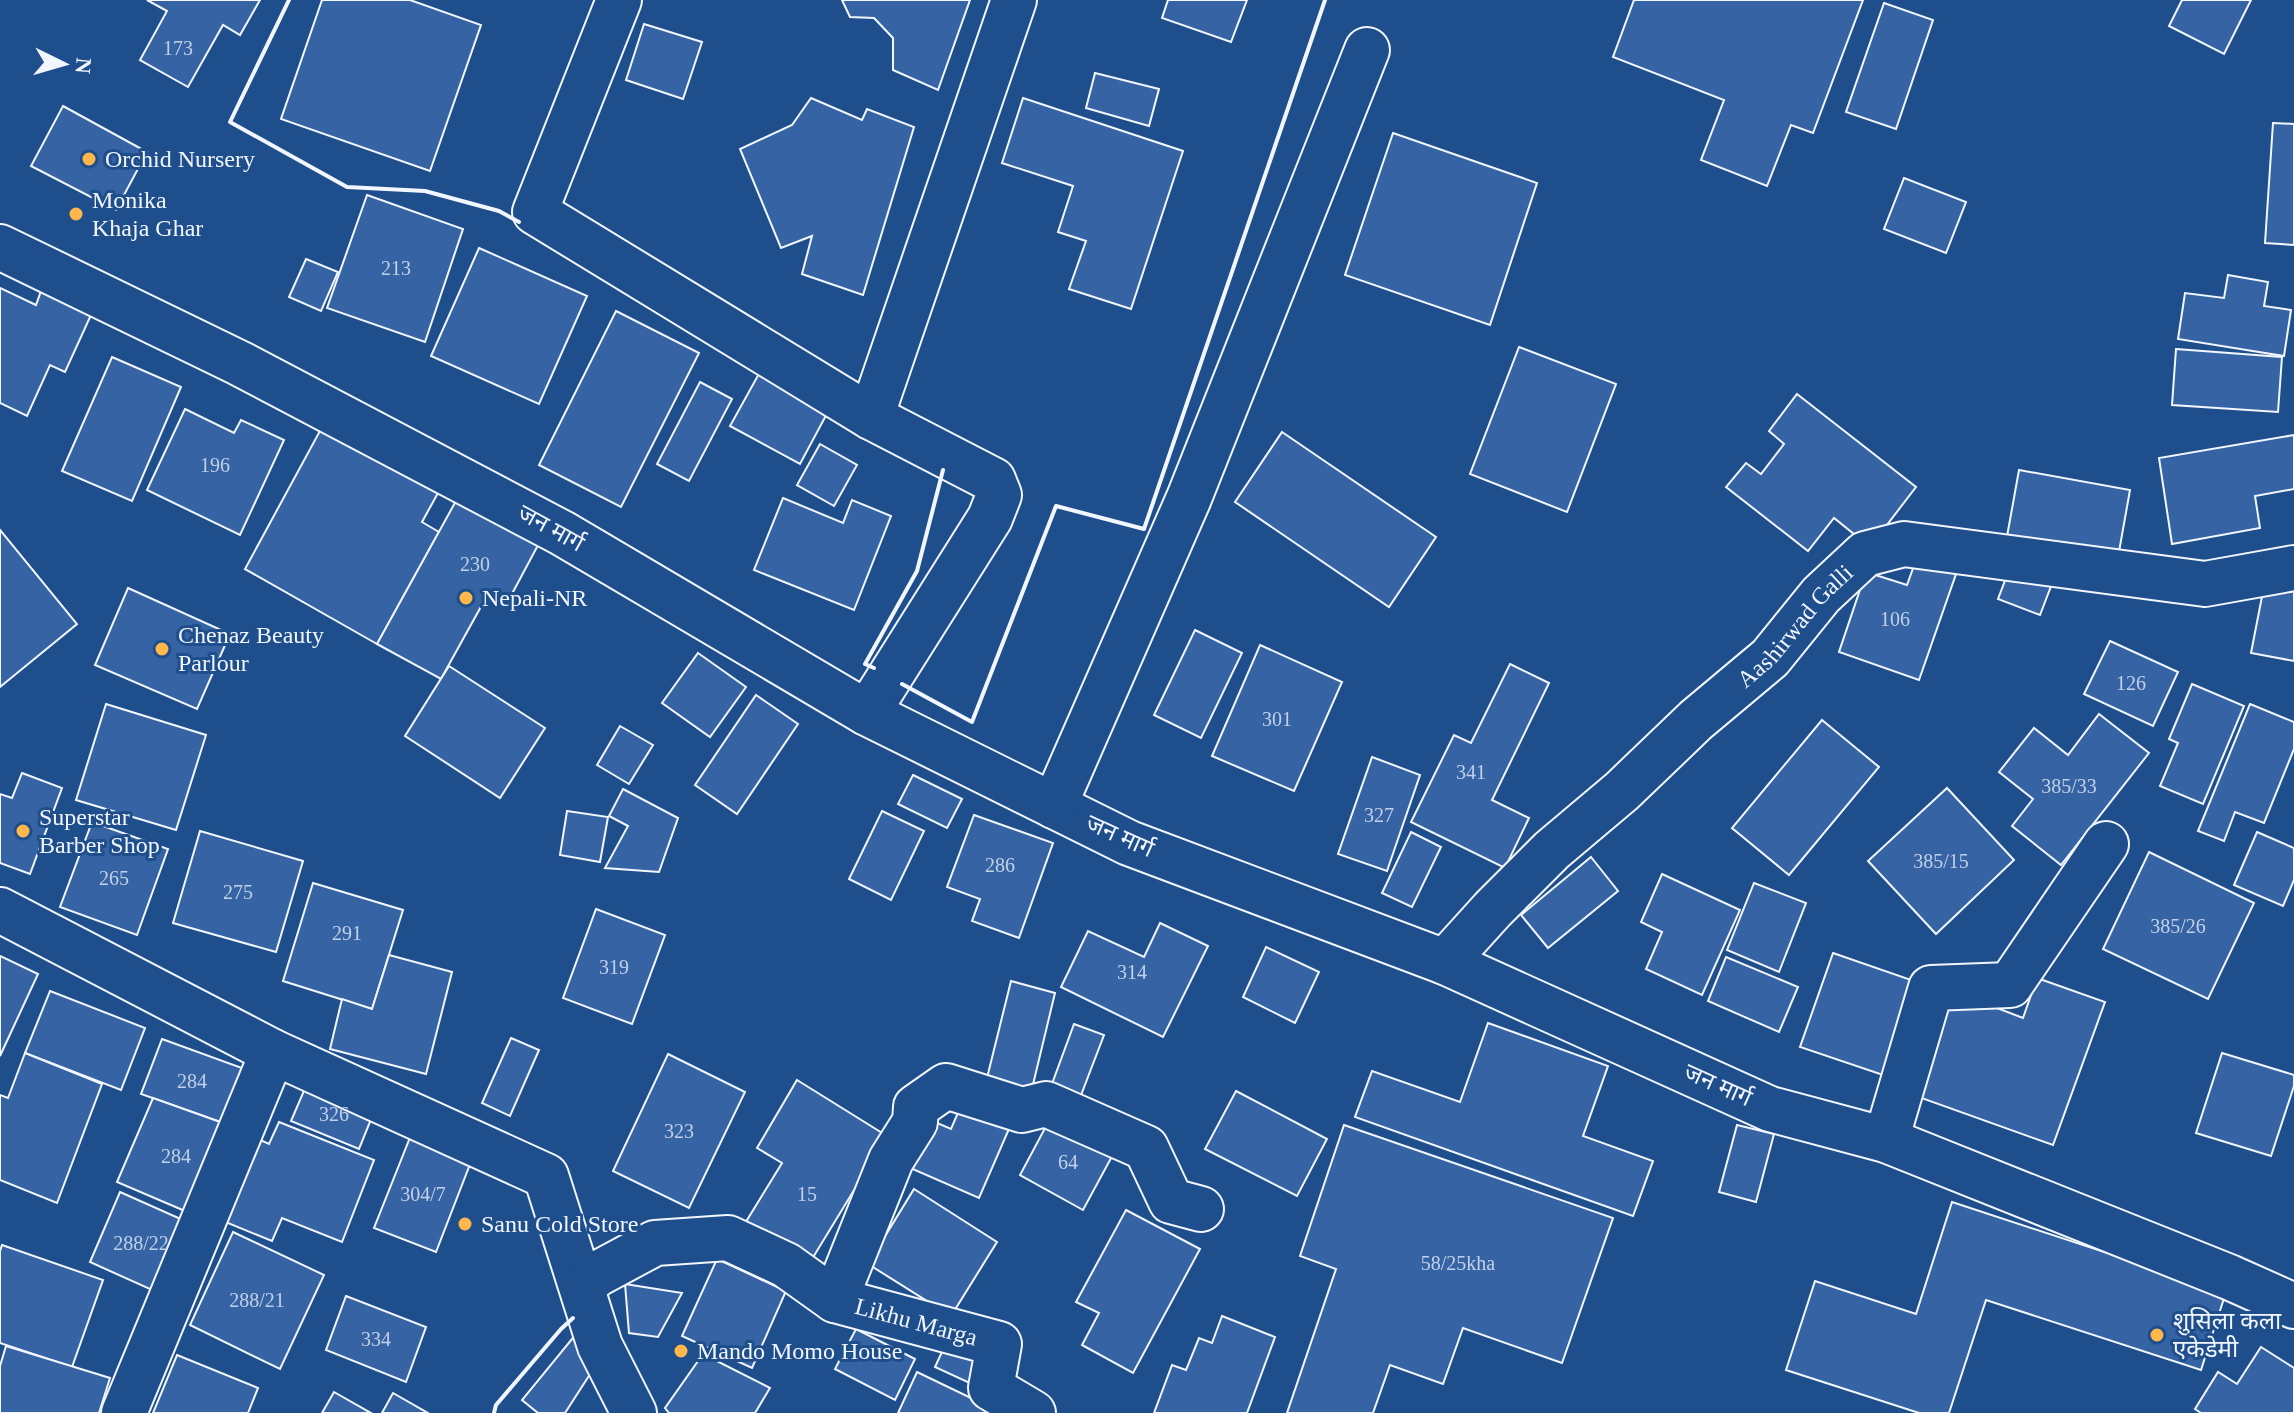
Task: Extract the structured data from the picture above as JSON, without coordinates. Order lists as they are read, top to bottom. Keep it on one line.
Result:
{"streets":{"street":["जन मार्ग","Aashirwad Galli","Likhu Marga"]},"crossings":[["जन मार्ग","Aashirwad Galli"]],"places":["Orchid Nursery","Monika Khaja Ghar","Nepali-NR","Chenaz Beauty Parlour","Superstar Barber Shop","Sanu Cold Store","शुसिला कला एकेडेमी","Mando Momo House"],"house_numbers":["173","213","196","230","106","126","301","341","385/33","327","385/15","286","265","275","385/26","291","319","314","284","326","323","284","64","304/7","15","288/22","58/25kha","288/21","334"],"north":"right"}
